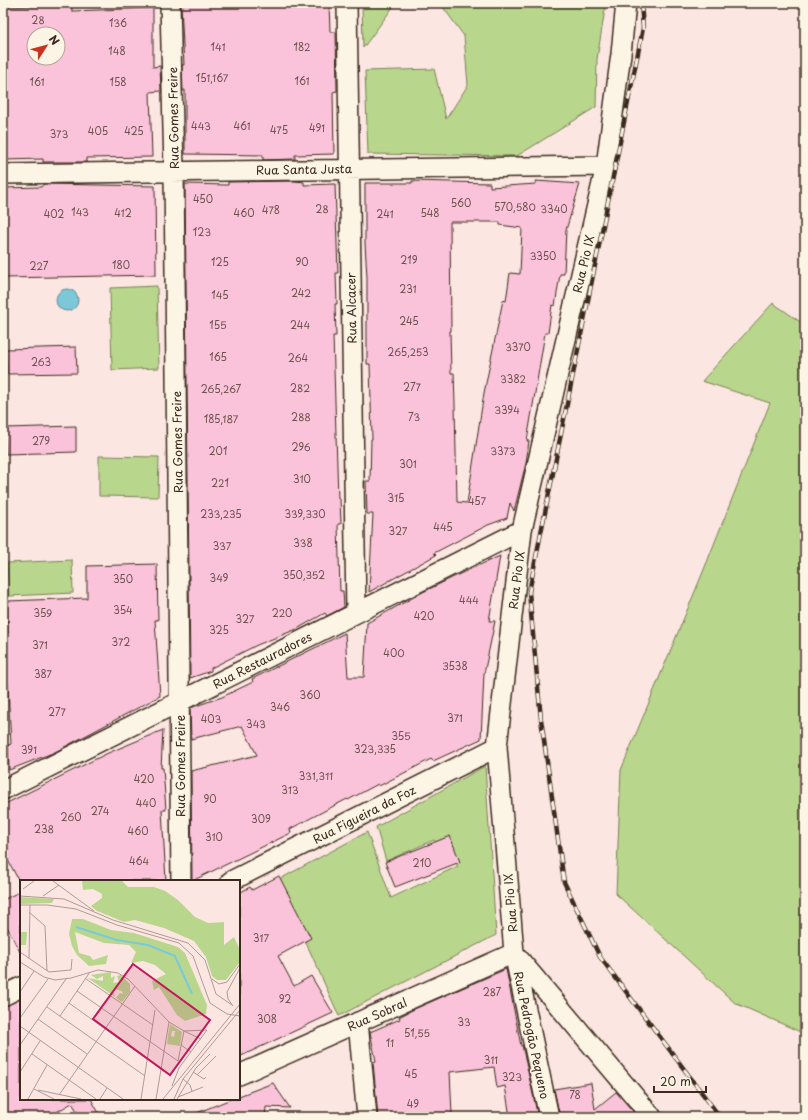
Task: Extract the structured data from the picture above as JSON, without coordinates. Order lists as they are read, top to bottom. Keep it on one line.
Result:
{"streets":{"street":["Rua Gomes Freire","Rua Santa Justa","Rua Pio IX","Rua Alcacer","Rua Restauradores","Rua Figueira da Foz","Rua Sobral","Rua Pedrogão Pequeno"]},"crossings":[["Rua Gomes Freire","Rua Santa Justa"],["Rua Gomes Freire","Rua Restauradores"],["Rua Santa Justa","Rua Pio IX"],["Rua Santa Justa","Rua Alcacer"],["Rua Pio IX","Rua Restauradores"],["Rua Pio IX","Rua Figueira da Foz"],["Rua Pio IX","Rua Sobral"],["Rua Pio IX","Rua Pedrogão Pequeno"],["Rua Alcacer","Rua Restauradores"],["Rua Sobral","Rua Pedrogão Pequeno"]],"house_numbers":["28","136","141","182","148","151,167","161","161","158","443","461","491","475","405","425","373","450","560","570,580","28","3340","478","143","412","460","548","402","241","123","3350","219","125","90","180","227","231","242","145","245","155","244","3370","265,253","165","264","263","3382","277","282","265,267","3394","288","73","185,187","279","296","201","3373","301","310","221","315","457","233,235","339,330","445","327","338","337","350,352","349","350","444","354","359","220","420","327","325","372","371","400","3538","387","360","346","277","371","403","343","355","323,335","391","331,311","420","313","90","440","274","260","309","238","460","310","464","210","317","287","92","308","33","51,55","11","311","45","323","78","49"],"scale_bar":"20 m","north":"top right"}
